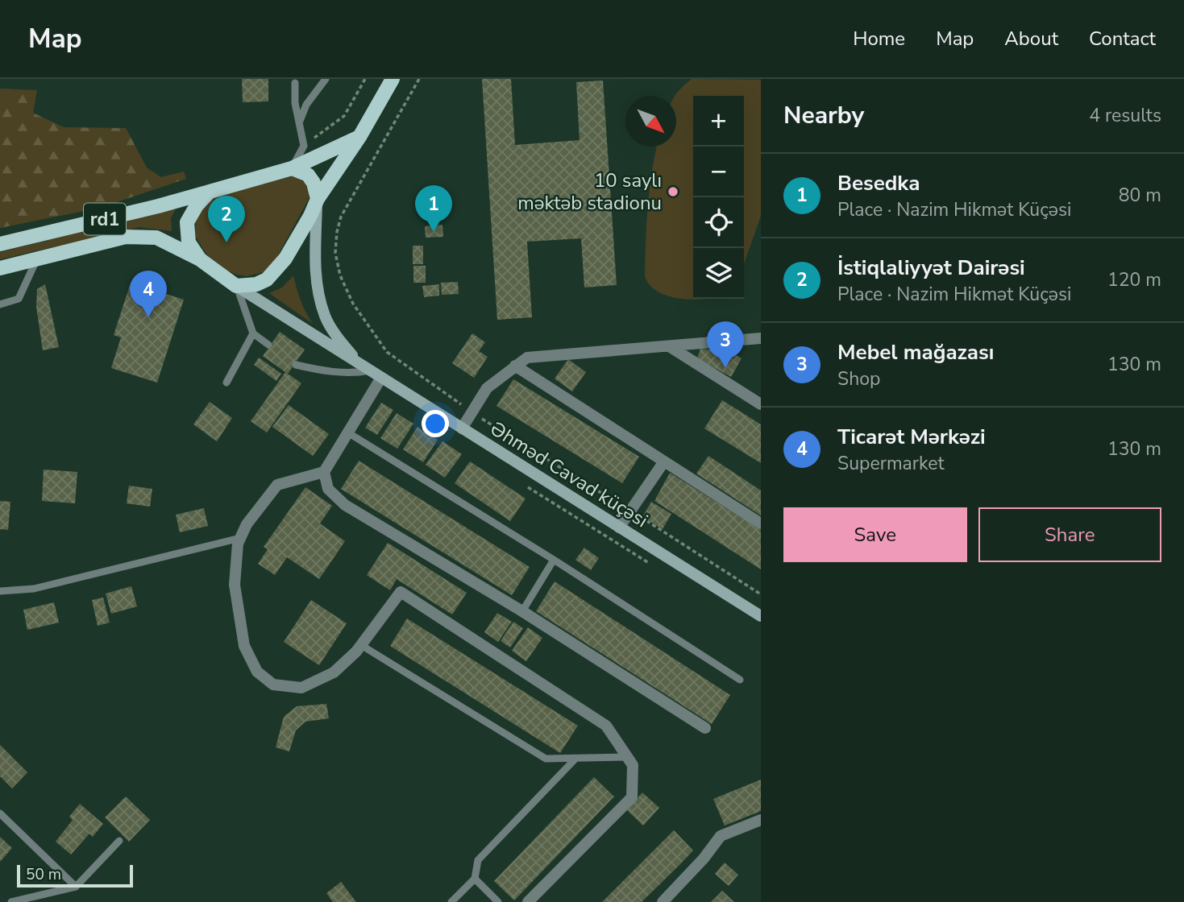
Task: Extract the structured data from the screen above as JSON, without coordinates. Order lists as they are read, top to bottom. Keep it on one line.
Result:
{"streets":{"main road":["rd1"],"street":["Əhməd Cavad küçəsi"]},"crossings":[["rd1","Əhməd Cavad küçəsi"]],"places":["10 saylı məktəb stadionu"],"scale_bar":"50 m","north":"bottom right","page":{"header":"Map","nav":["Home","Map","About","Contact"],"heading":["Nearby","4 results"],"map_buttons":["+","−"],"list":[{"mark":"1","name":"Besedka","note":"Place · Nazim Hikmət Küçəsi","value":"80 m"},{"mark":"2","name":"İstiqlaliyyət Dairəsi","note":"Place · Nazim Hikmət Küçəsi","value":"120 m"},{"mark":"3","name":"Mebel mağazası","note":"Shop","value":"130 m"},{"mark":"4","name":"Ticarət Mərkəzi","note":"Supermarket","value":"130 m"}],"pins":["1","2","4","3"],"buttons":["Save","Share"],"scale":"50 m"}}
